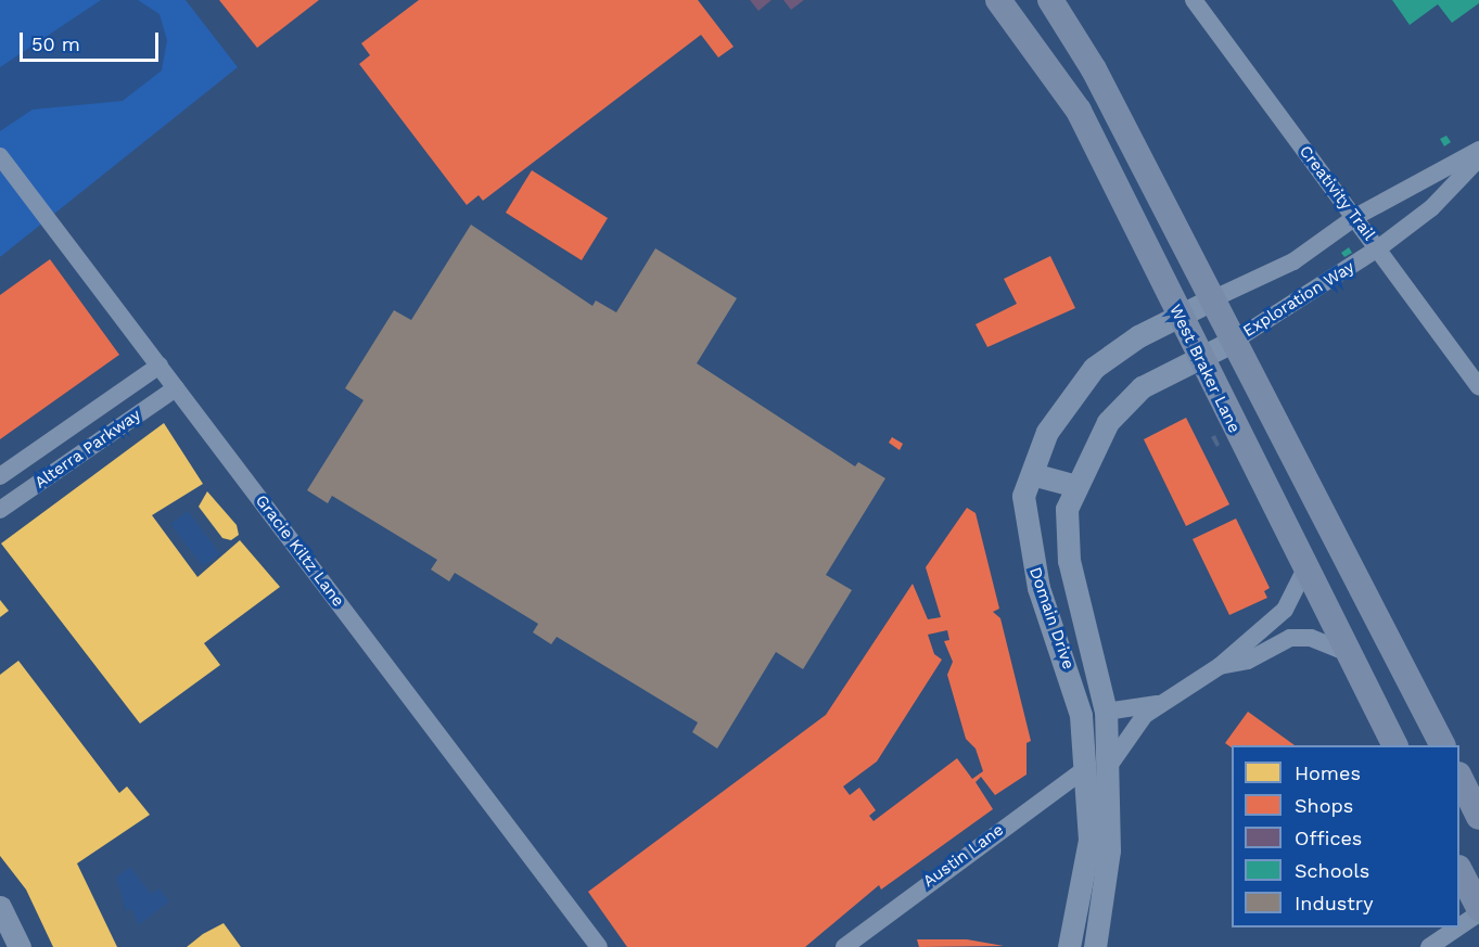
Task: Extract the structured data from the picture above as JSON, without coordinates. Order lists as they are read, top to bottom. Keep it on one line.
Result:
{"streets":{"main road":["West Braker Lane"],"street":["Creativity Trail","Exploration Way","Alterra Parkway","Gracie Kiltz Lane","Domain Drive","Austin Lane"]},"crossings":[["Creativity Trail","Exploration Way"],["Exploration Way","Domain Drive"],["West Braker Lane","Domain Drive"],["Alterra Parkway","Gracie Kiltz Lane"],["Domain Drive","Austin Lane"]],"legend":["Homes","Shops","Offices","Schools","Industry"],"scale_bar":"50 m"}
